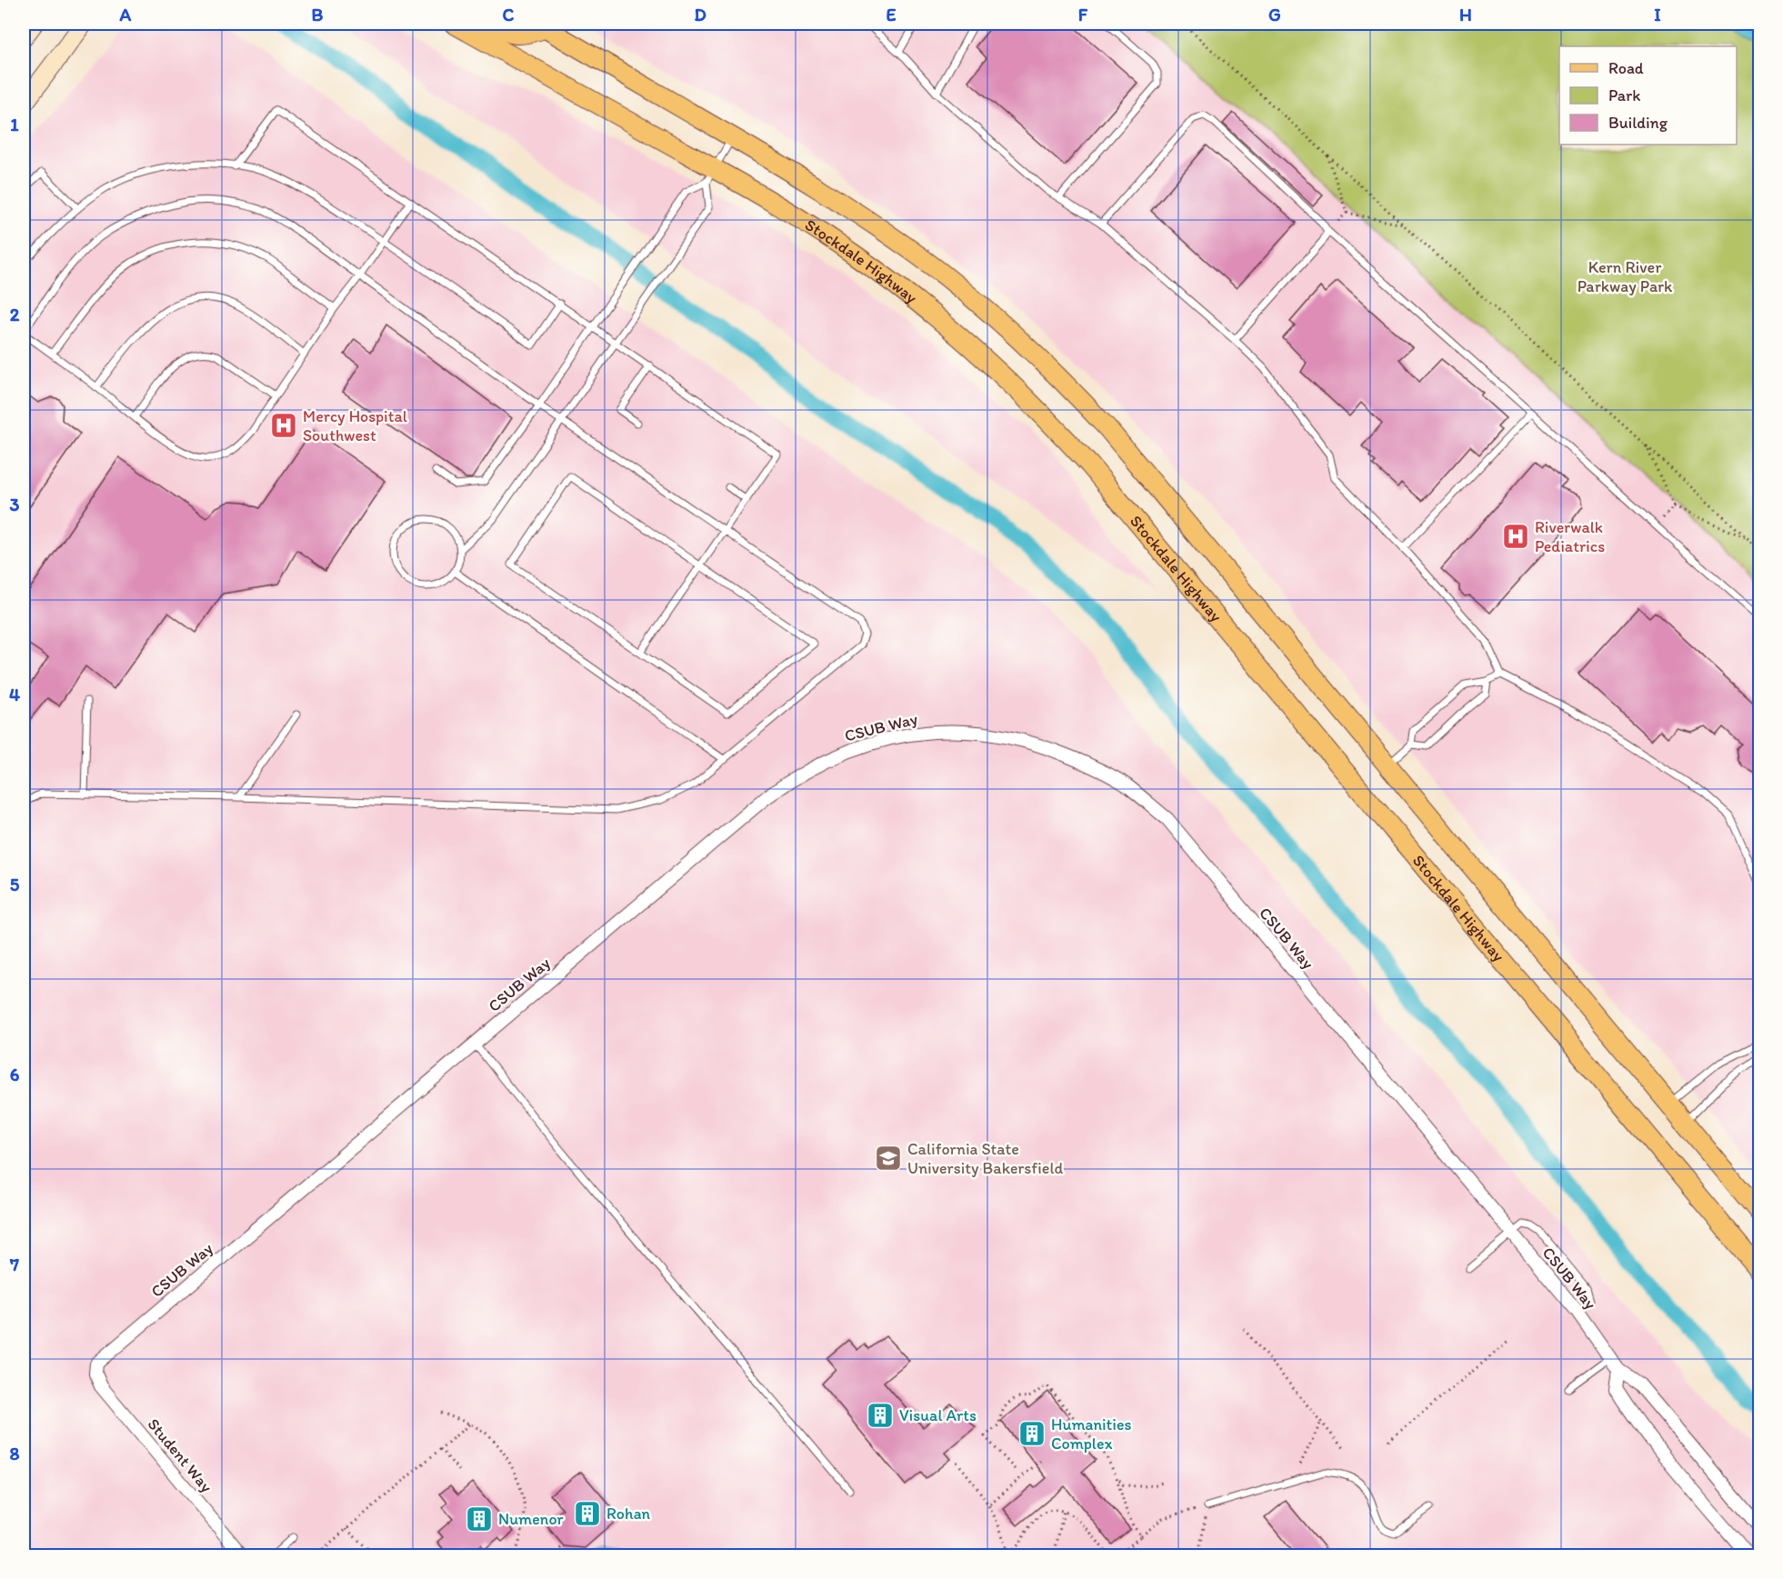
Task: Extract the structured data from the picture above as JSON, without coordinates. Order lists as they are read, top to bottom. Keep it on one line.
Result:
{"streets":{"main road":["Stockdale Highway"],"street":["CSUB Way","Student Way"]},"crossings":[["CSUB Way","Student Way"]],"parks":["Kern River Parkway Park"],"places":{"hospital":["Mercy Hospital Southwest","Riverwalk Pediatrics"],"school or university":["California State University Bakersfield"],"building":["Visual Arts","Humanities Complex","Rohan","Numenor"]},"legend":["Road","Park","Building"],"grid":{"columns":["A","B","C","D","E","F","G","H","I"],"rows":["1","2","3","4","5","6","7","8"]}}
